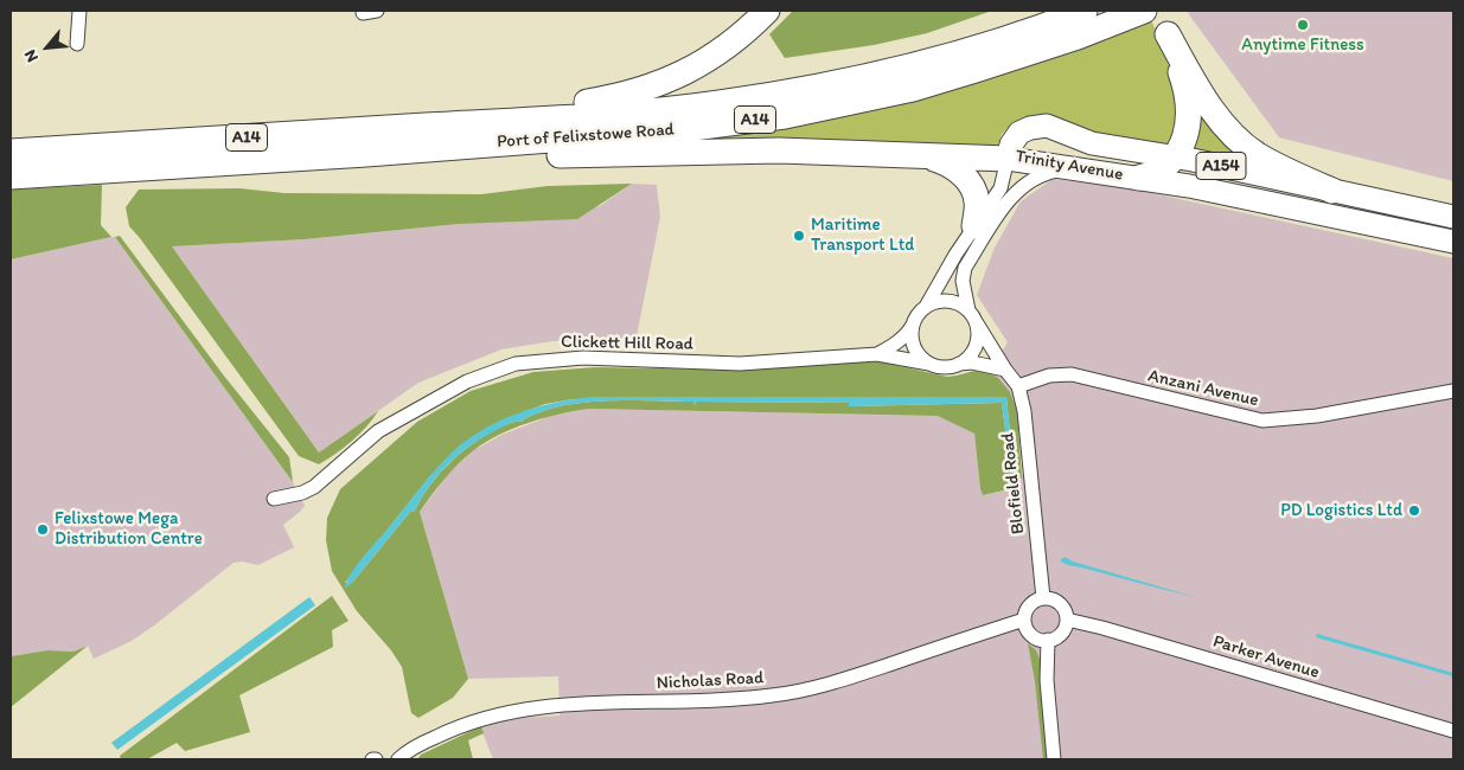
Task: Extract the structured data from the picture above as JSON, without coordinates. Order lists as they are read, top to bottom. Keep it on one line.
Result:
{"streets":{"highway":["A14","Port of Felixstowe Road"],"main road":["Trinity Avenue","A154"],"street":["Clickett Hill Road","Anzani Avenue","Blofield Road","Parker Avenue","Nicholas Road"]},"crossings":[["Clickett Hill Road","Blofield Road"],["Anzani Avenue","Blofield Road"],["Blofield Road","Parker Avenue"],["Blofield Road","Nicholas Road"],["Parker Avenue","Nicholas Road"]],"places":["Anytime Fitness","Maritime Transport Ltd","PD Logistics Ltd","Felixstowe Mega Distribution Centre"],"north":"bottom left"}
